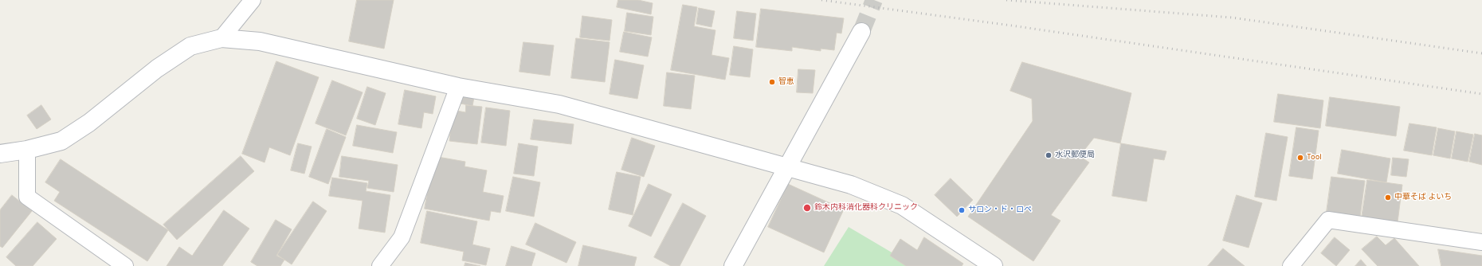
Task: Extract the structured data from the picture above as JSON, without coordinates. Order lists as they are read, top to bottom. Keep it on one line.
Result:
{"places":["智恵","水沢郵便局","Tool","中華そば よいち","鈴木内科消化器科クリニック","サロン・ド・ロペ"]}
